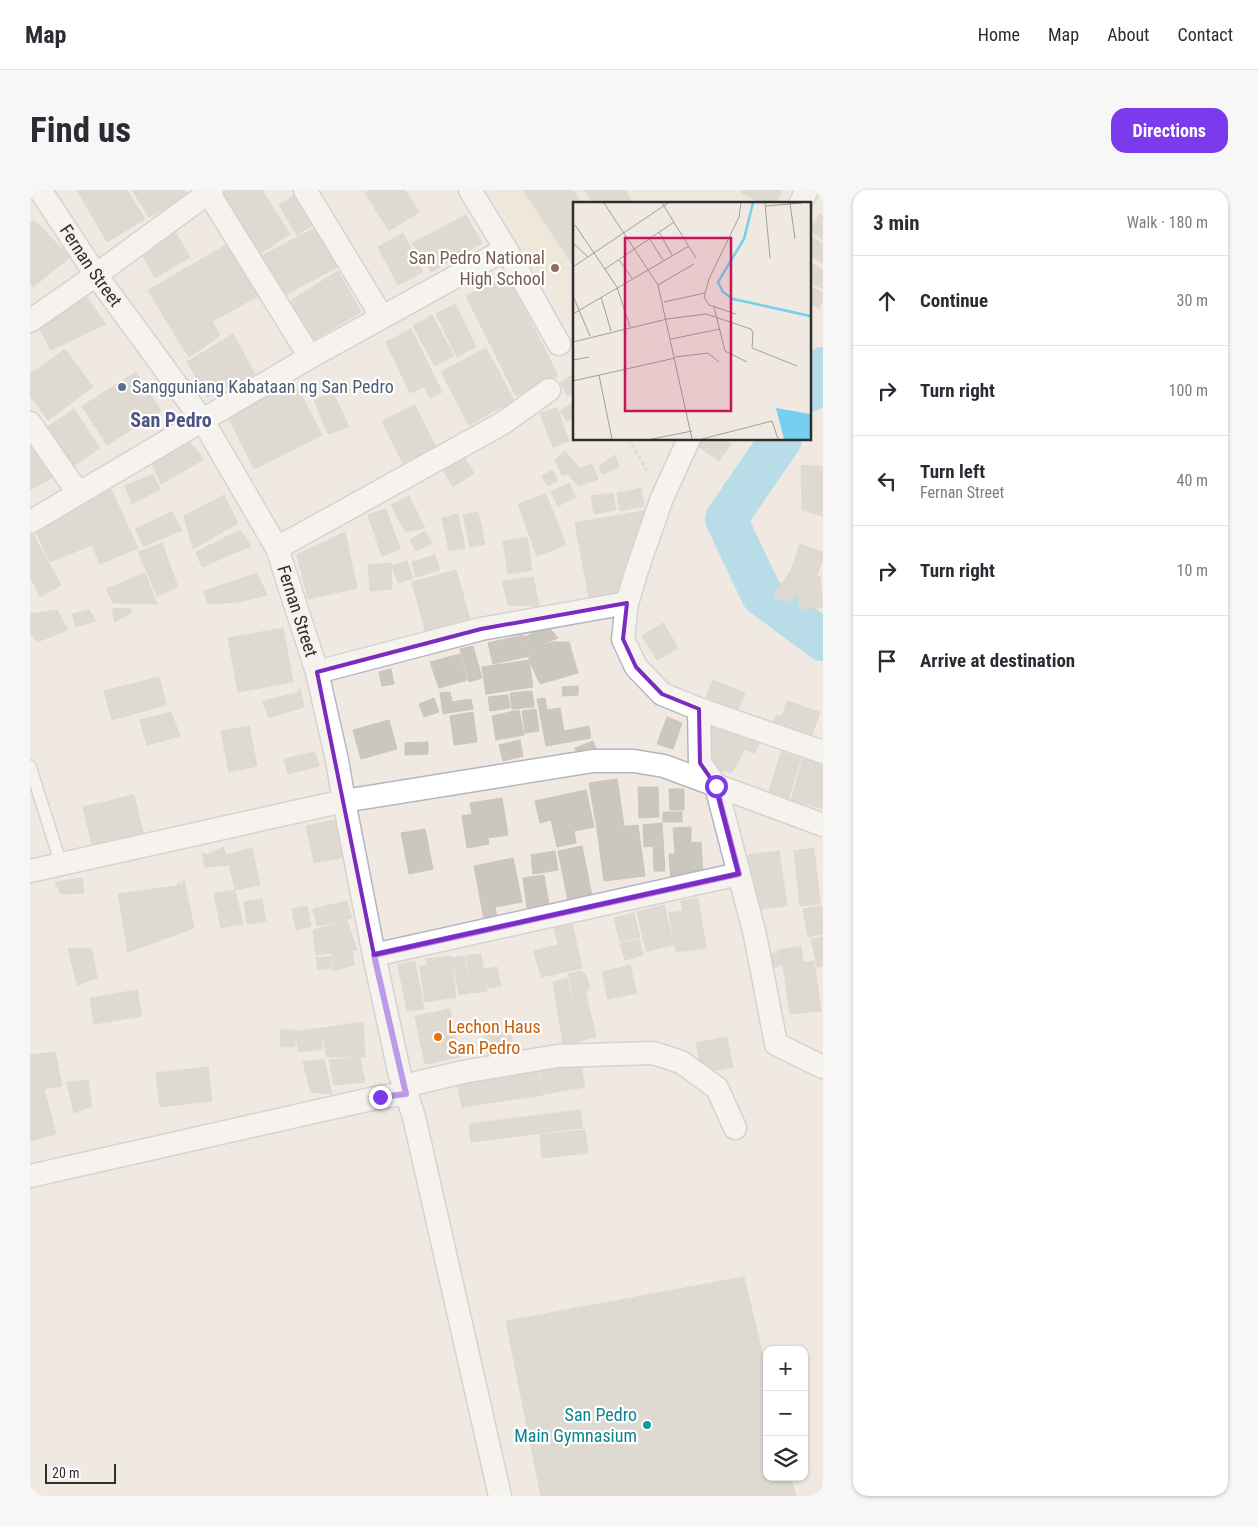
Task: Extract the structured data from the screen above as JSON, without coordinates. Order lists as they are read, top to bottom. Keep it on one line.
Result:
{"streets":{"street":["Fernan Street"]},"districts":["San Pedro"],"places":["San Pedro National High School","Sangguniang Kabataan ng San Pedro","Lechon Haus San Pedro","San Pedro Main Gymnasium"],"scale_bar":"20 m","page":{"header":"Map","nav":["Home","Map","About","Contact"],"buttons":"Directions","title":"Find us","heading":["3 min","Walk · 180 m"],"list":[["Continue","30 m"],["Turn right","100 m"],["Turn left","Fernan Street","40 m"],["Turn right","10 m"],"Arrive at destination"],"map_buttons":["+","−"],"scale":"20 m"}}
